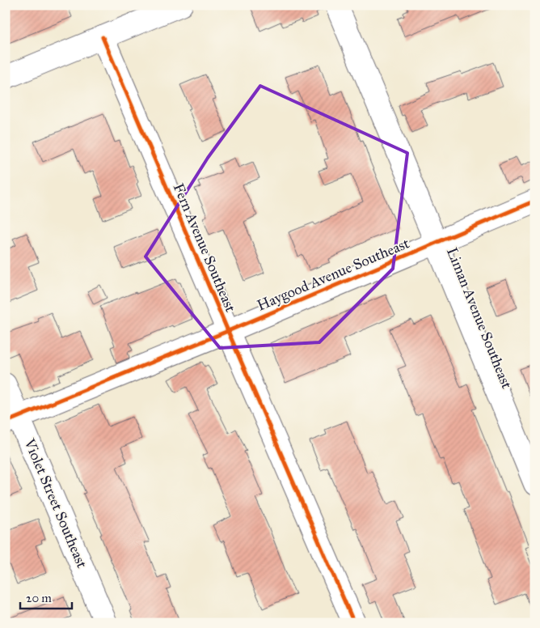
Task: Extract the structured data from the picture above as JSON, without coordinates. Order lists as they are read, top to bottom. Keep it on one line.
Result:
{"streets":{"street":["Fern Avenue Southeast","Haygood Avenue Southeast","Liman Avenue Southeast","Violet Street Southeast"]},"crossings":[["Fern Avenue Southeast","Haygood Avenue Southeast"],["Haygood Avenue Southeast","Liman Avenue Southeast"],["Haygood Avenue Southeast","Violet Street Southeast"]],"scale_bar":"20 m"}
